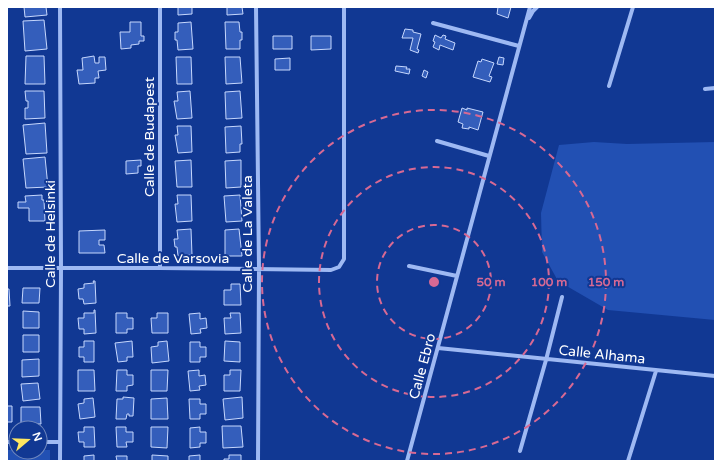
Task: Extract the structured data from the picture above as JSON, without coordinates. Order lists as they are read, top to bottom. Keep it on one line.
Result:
{"streets":{"street":["Calle de Budapest","Calle de Helsinki","Calle de La Valeta","Calle de Varsovia","Calle Alhama","Calle Ebro"]},"crossings":[["Calle de Budapest","Calle de Varsovia"],["Calle de Helsinki","Calle de Varsovia"],["Calle de La Valeta","Calle de Varsovia"],["Calle Alhama","Calle Ebro"]],"north":"right","rings":["50 m","100 m","150 m"]}
